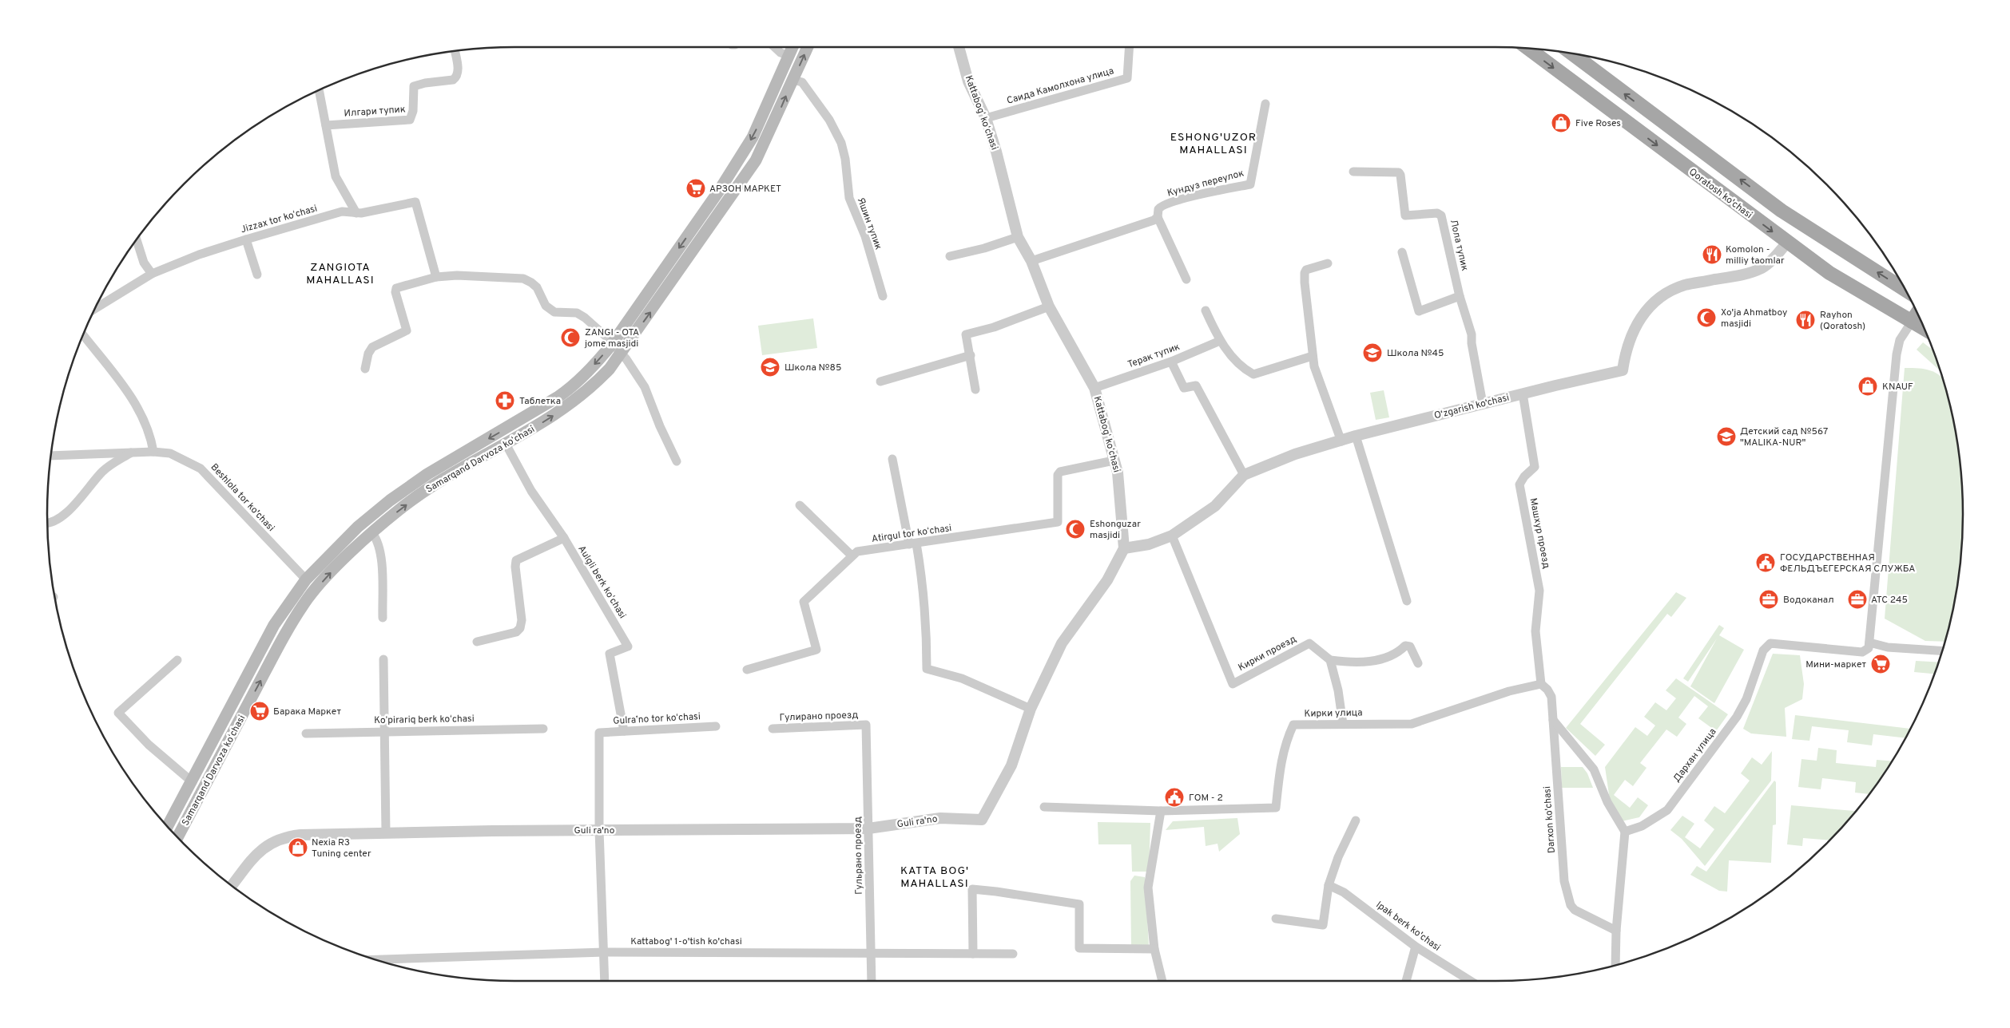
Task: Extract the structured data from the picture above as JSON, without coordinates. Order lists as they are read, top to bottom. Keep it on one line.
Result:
{"streets":{"main road":["Qoratosh ko'chasi","Samarqand Darvoza koʻchasi"],"street":["Саида Камолхона улица","Илгари тупик","Kattabogʻ koʻchasi","Кундуз переулок","Jizzax tor koʻchasi","Яшин тупик","Лола тупик","Терак тупик","O‘zgarish ko‘chasi","Beshlola tor ko'chasi","Atirgul tor koʻchasi","Машхур проезд","Aulgli berk koʻchasi","Кирки проезд","Кирки улица","Гулирано проезд","Gulraʼno tor koʻchasi","Koʻpirariq berk koʻchasi","Дархан улица","Darxon ko'chasi","Guli ra'no","Гульрано проезд","Ipak berk ko'chasi","Kattabog' 1-o'tish ko'chasi"]},"crossings":[["Саида Камолхона улица","Kattabogʻ koʻchasi"],["Kattabogʻ koʻchasi","Кундуз переулок"],["Kattabogʻ koʻchasi","Терак тупик"],["Kattabogʻ koʻchasi","O‘zgarish ko‘chasi"],["Kattabogʻ koʻchasi","Atirgul tor koʻchasi"],["Qoratosh ko'chasi","O‘zgarish ko‘chasi"],["Яшин тупик","Samarqand Darvoza koʻchasi"],["Лола тупик","O‘zgarish ko‘chasi"],["O‘zgarish ko‘chasi","Машхур проезд"],["O‘zgarish ko‘chasi","Кирки проезд"],["Samarqand Darvoza koʻchasi","Beshlola tor ko'chasi"],["Samarqand Darvoza koʻchasi","Aulgli berk koʻchasi"],["Машхур проезд","Кирки улица"],["Машхур проезд","Darxon ko'chasi"],["Aulgli berk koʻchasi","Gulraʼno tor koʻchasi"],["Кирки улица","Darxon ko'chasi"],["Гулирано проезд","Гульрано проезд"],["Gulraʼno tor koʻchasi","Guli ra'no"],["Guli ra'no","Гульрано проезд"],["Гульрано проезд","Kattabog' 1-o'tish ko'chasi"]],"districts":["ESHONG'UZOR MAHALLASI","ZANGIOTA MAHALLASI","KATTA BOG' MAHALLASI"],"places":{"shop":["Five Roses","KNAUF","Nexia R3 Tuning center"],"supermarket":["АРЗОН МАРКЕТ","Мини-маркет","Барака Маркет"],"restaurant":["Komolon - milliy taomlar","Rayhon (Qoratosh)"],"mosque":["Xo'ja Ahmatboy masjidi","ZANGI - OTA jome masjidi","Eshonguzar masjidi"],"school or university":["Школа №45","Школа №85","Детский сад №567 \"MALIKA-NUR\""],"pharmacy":["Таблетка"],"public building":["ГОСУДАРСТВЕННАЯ ФЕЛЬДЪЕГЕРСКАЯ СЛУЖБА","ГОМ - 2"],"office":["Водоканал","АТС 245"]}}
